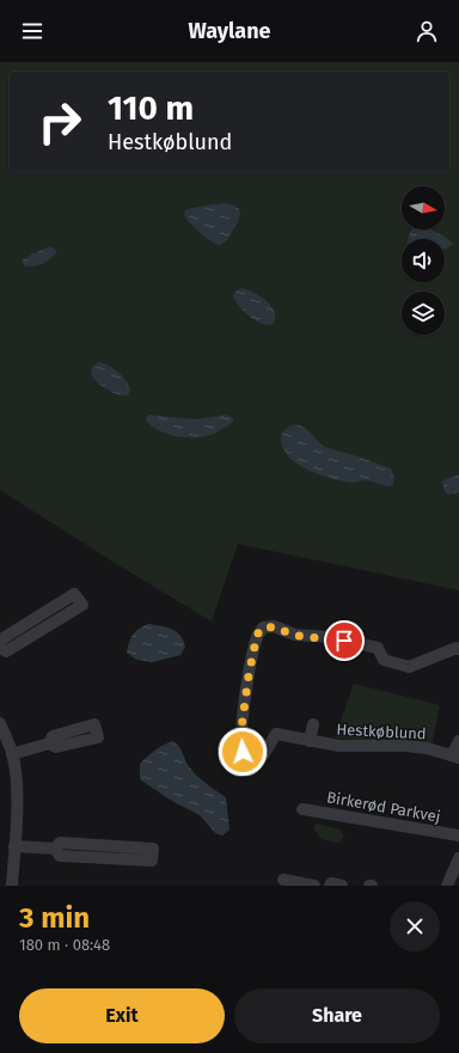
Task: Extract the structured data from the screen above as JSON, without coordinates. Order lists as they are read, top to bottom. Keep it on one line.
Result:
{"streets":{"street":["Hestkøblund","Birkerød Parkvej"]},"north":"right","page":{"header":"Waylane","turn":["110 m","Hestkøblund"],"heading":["3 min","180 m · 08:48"],"buttons":["Exit","Share"]}}
